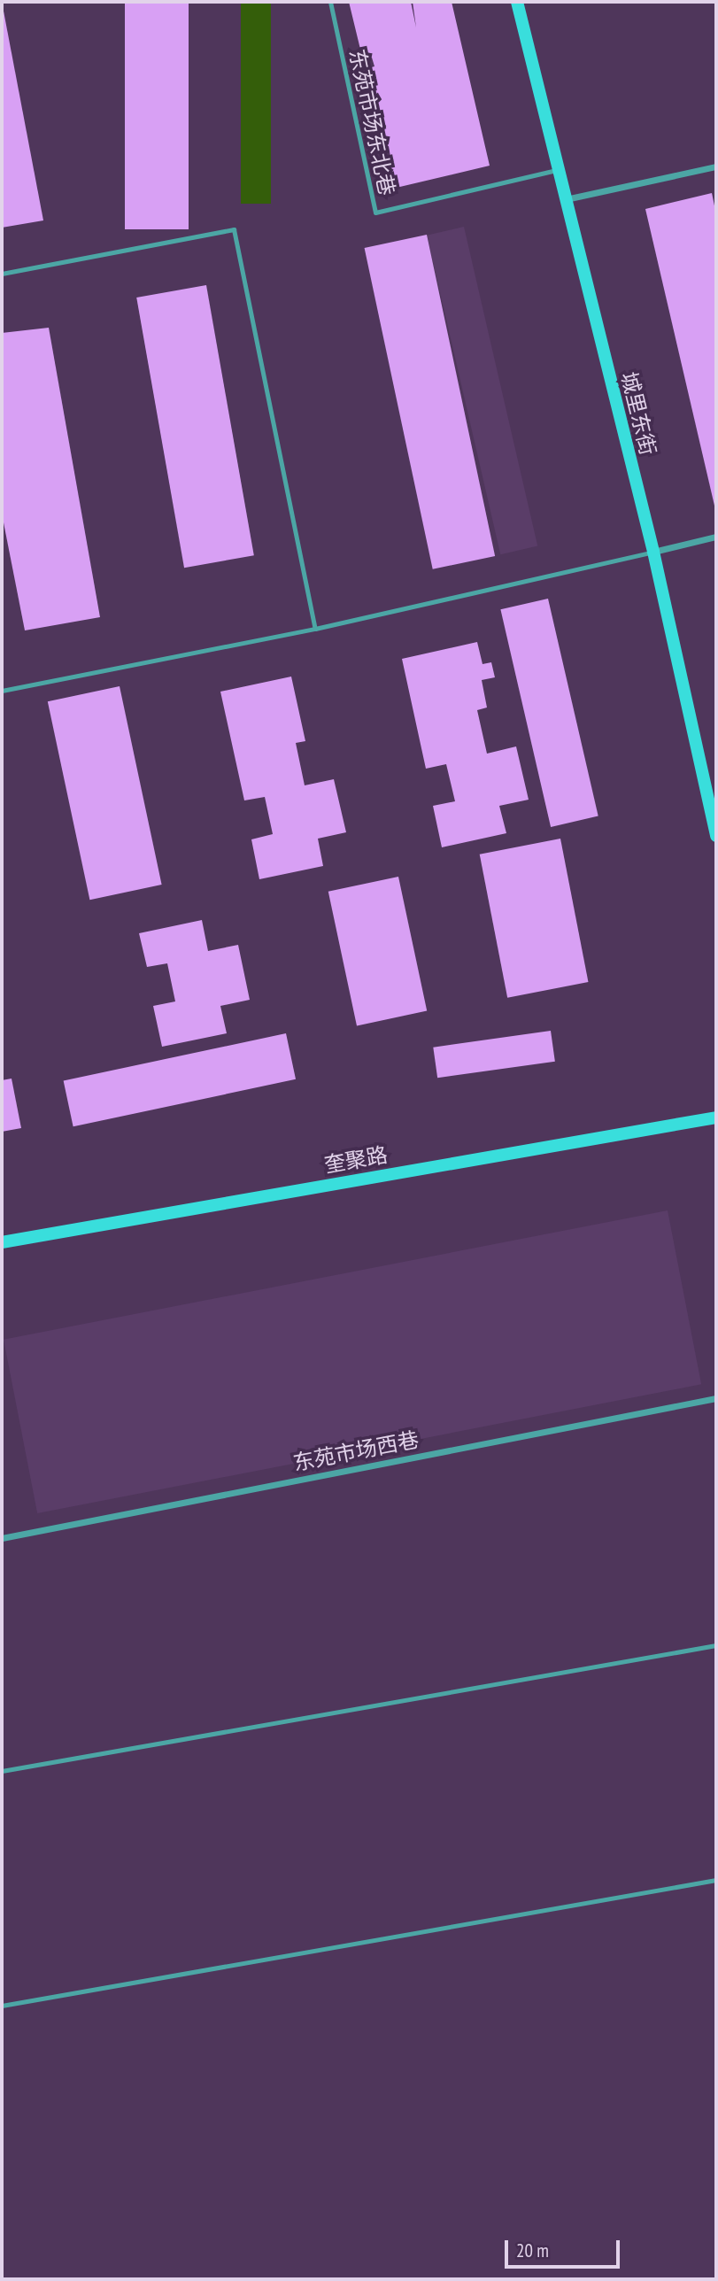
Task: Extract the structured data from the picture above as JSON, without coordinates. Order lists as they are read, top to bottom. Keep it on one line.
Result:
{"streets":{"street":["城里东街","奎聚路","东苑市场西巷"],"lane":["东苑市场东北巷"]},"crossings":[["东苑市场东北巷","城里东街"]],"scale_bar":"20 m"}
